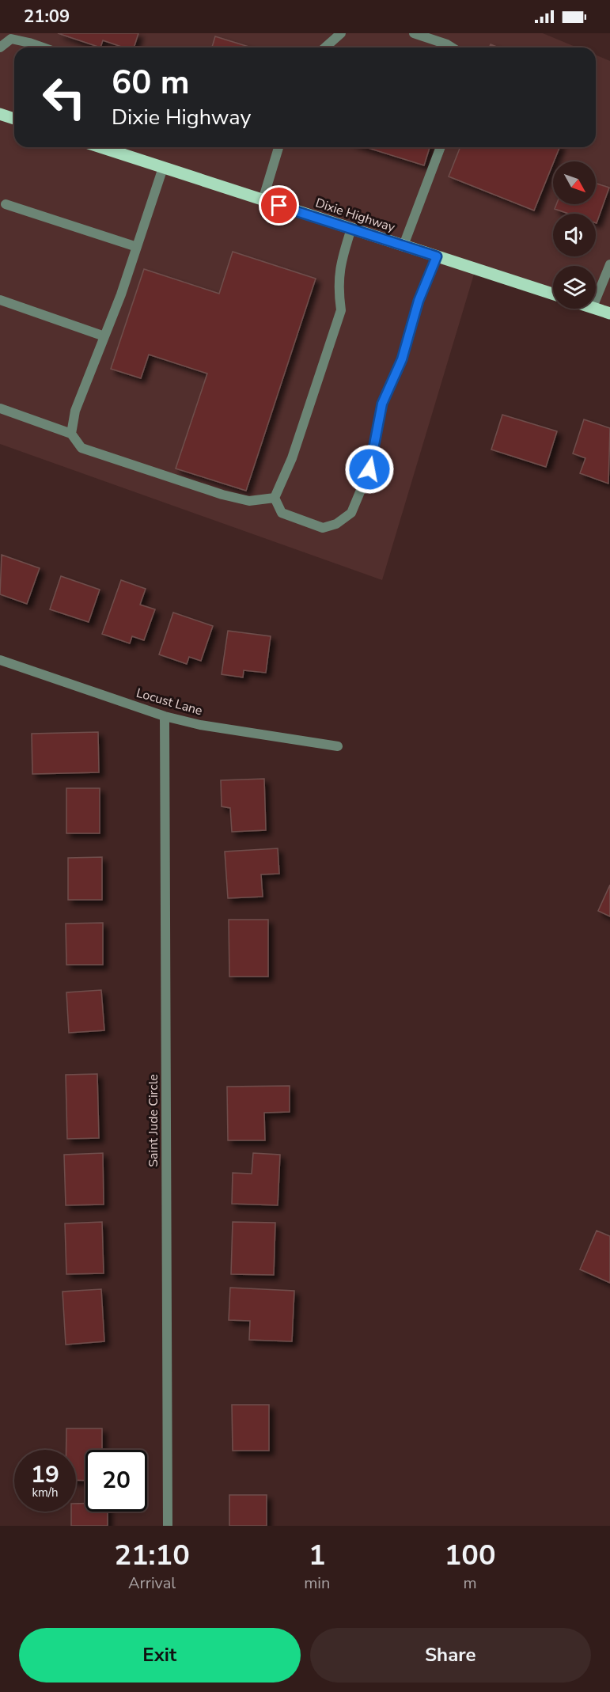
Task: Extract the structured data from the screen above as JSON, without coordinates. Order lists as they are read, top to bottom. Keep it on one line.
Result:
{"streets":{"main road":["Dixie Highway"],"street":["Locust Lane","Saint Jude Circle"]},"crossings":[["Locust Lane","Saint Jude Circle"]],"north":"bottom right","page":{"status":"21:09","turn":["60 m","Dixie Highway"],"speed":"19 km/h","limit":"20","eta":["21:10","Arrival","1","min","100","m"],"buttons":["Exit","Share"]}}
